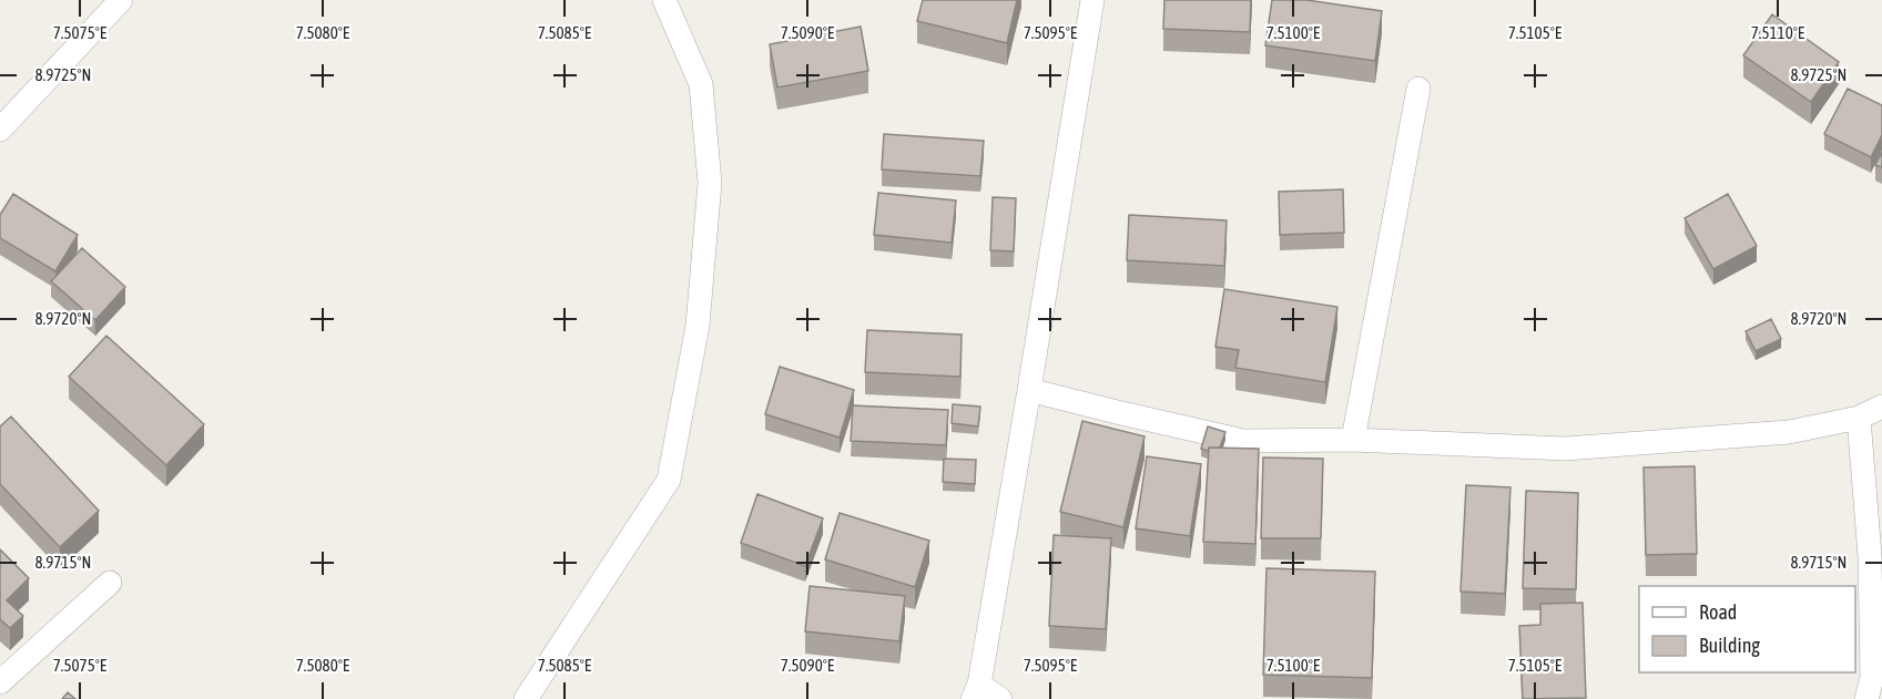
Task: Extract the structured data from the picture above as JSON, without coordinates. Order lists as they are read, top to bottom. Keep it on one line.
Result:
{"legend":["Road","Building"],"coordinates":["7.5075°E","7.5080°E","7.5085°E","7.5090°E","7.5095°E","7.5100°E","7.5105°E","7.5110°E","8.9725°N","8.9720°N","8.9715°N"]}
